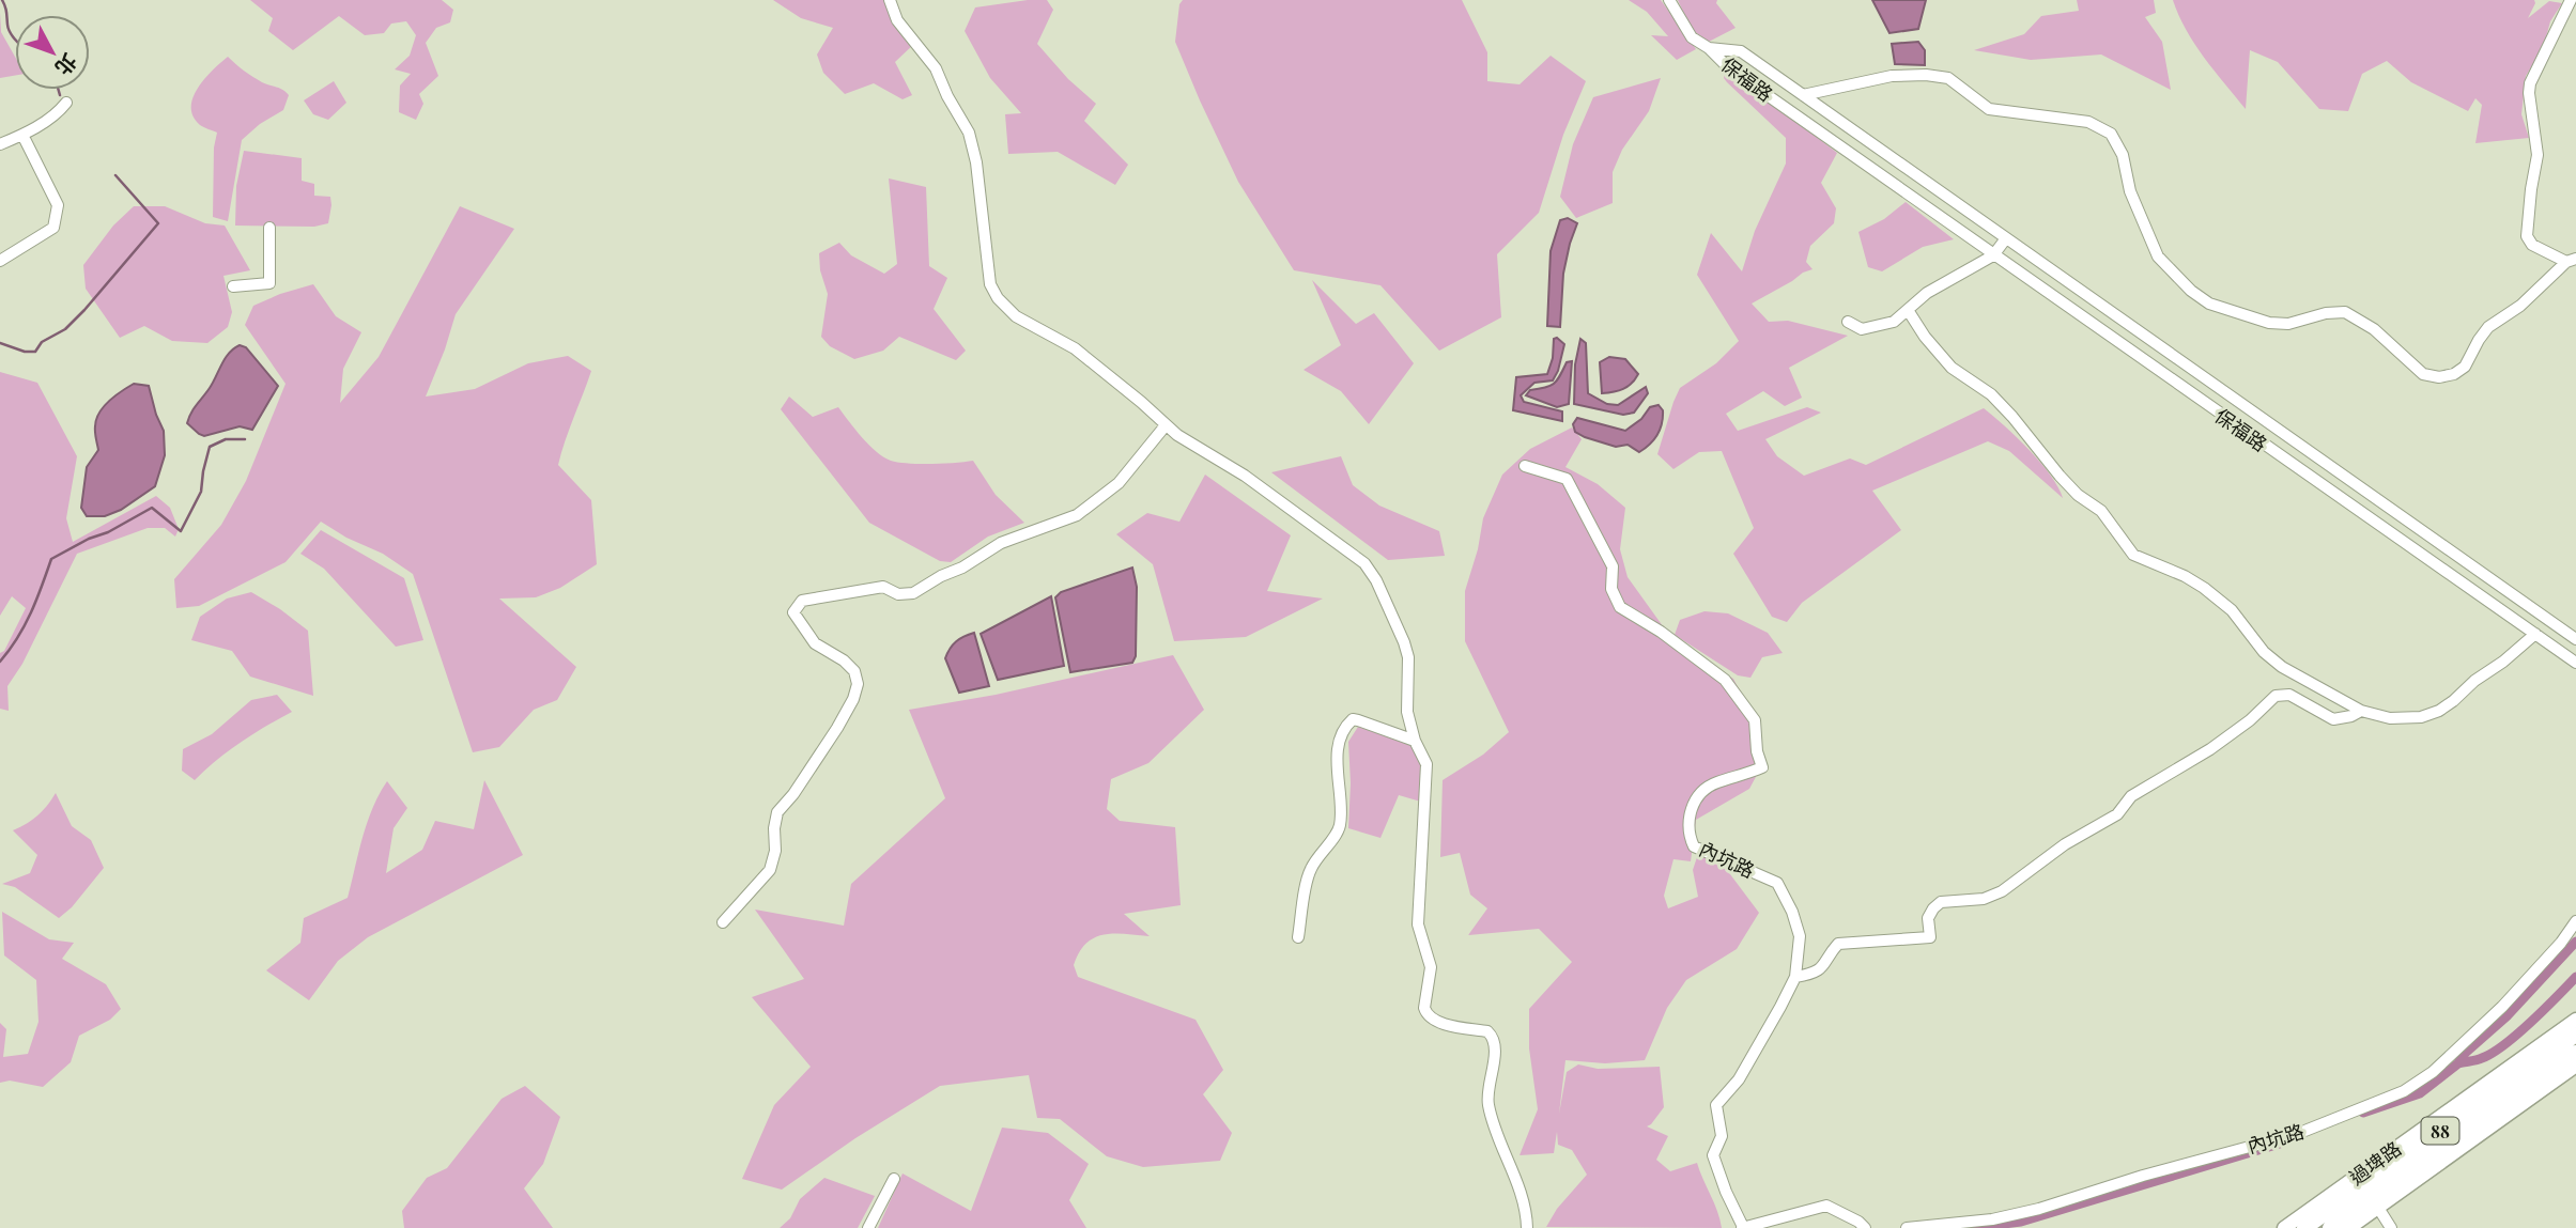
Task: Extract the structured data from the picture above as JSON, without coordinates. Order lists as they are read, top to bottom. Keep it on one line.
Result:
{"streets":{"highway":["88"],"main road":["過埤路"],"street":["保福路","內坑路"]},"north":"bottom right"}
